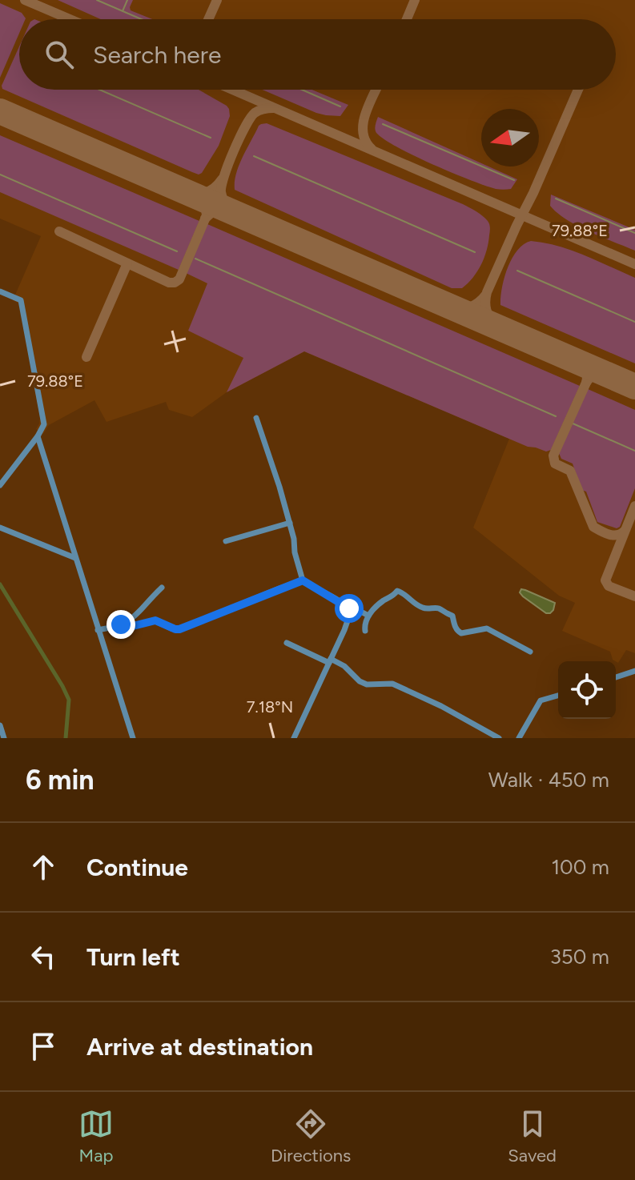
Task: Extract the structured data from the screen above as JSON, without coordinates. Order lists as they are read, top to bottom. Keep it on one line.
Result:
{"north":"left","page":{"search":"Search here","heading":["6 min","Walk · 450 m"],"list":[["Continue","100 m"],["Turn left","350 m"],"Arrive at destination"],"nav":["Map","Directions","Saved"]},"coordinates":["79.88°E","7.18°N"]}
